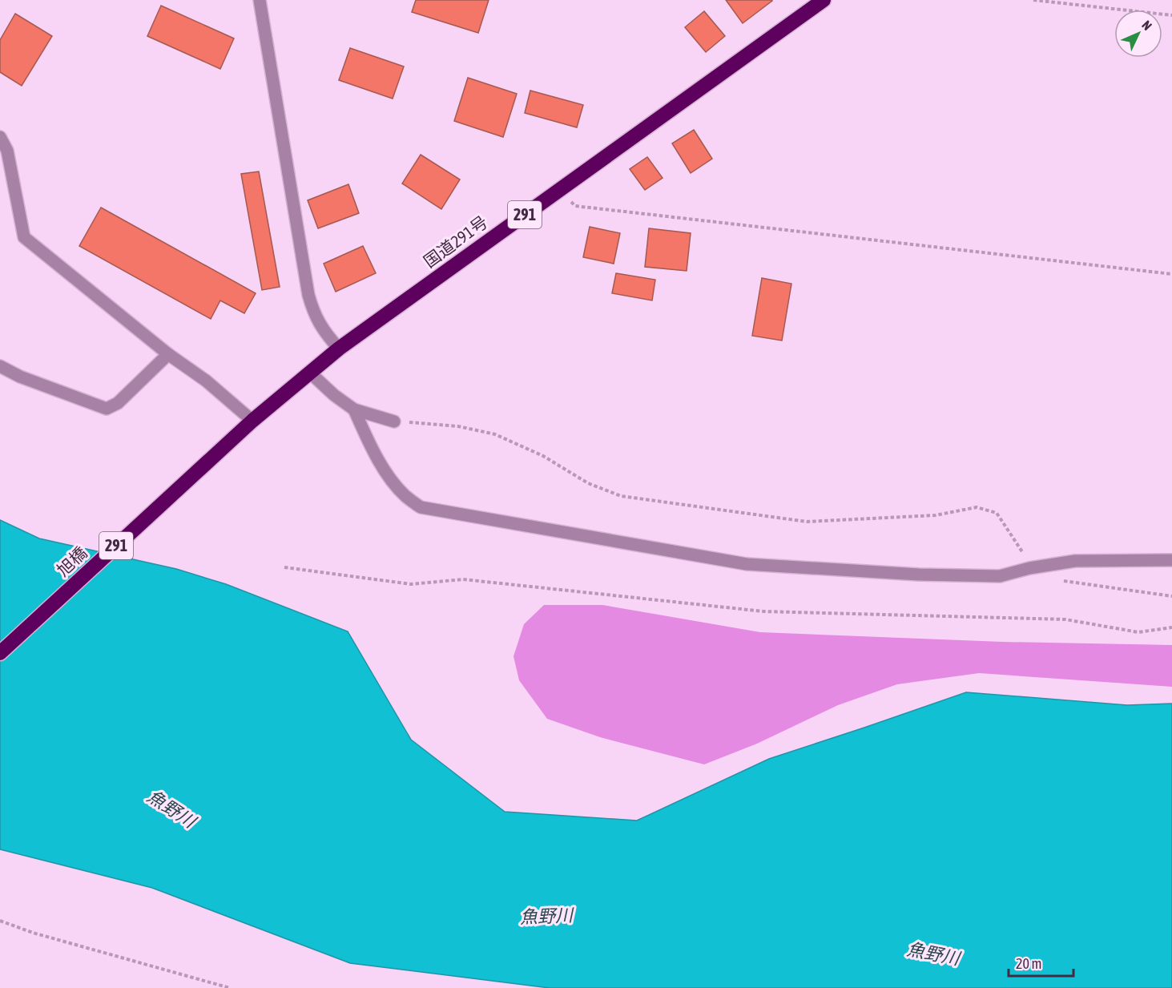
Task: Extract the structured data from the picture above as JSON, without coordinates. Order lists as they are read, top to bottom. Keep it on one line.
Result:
{"streets":{"highway":["291","国道291号","旭橋"]},"crossings":[["国道291号","旭橋"]],"water":["魚野川"],"scale_bar":"20 m","north":"top right"}
